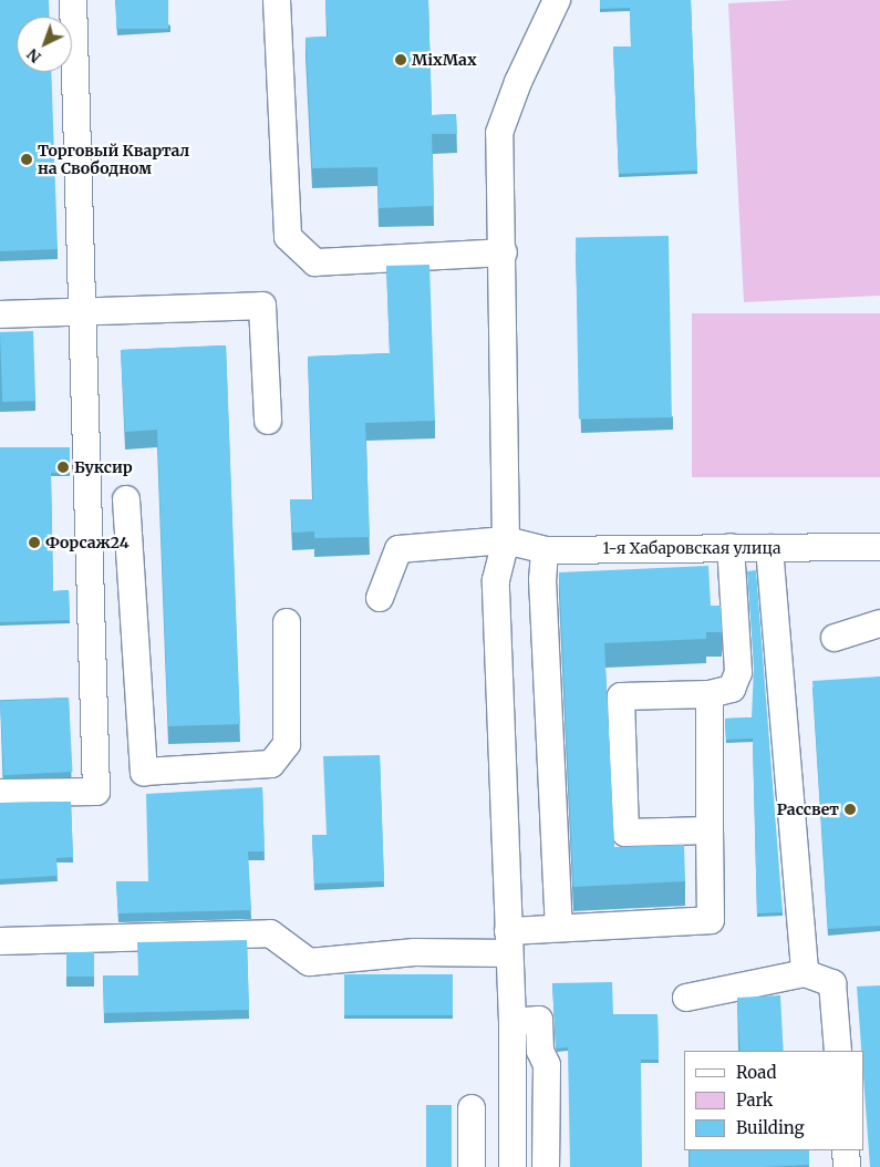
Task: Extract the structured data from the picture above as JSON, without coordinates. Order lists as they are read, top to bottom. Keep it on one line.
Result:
{"streets":{"street":["1-я Хабаровская улица"]},"places":["MixMax","Торговый Квартал на Свободном","Буксир","Форсаж24","Рассвет"],"legend":["Road","Park","Building"],"north":"bottom left"}
